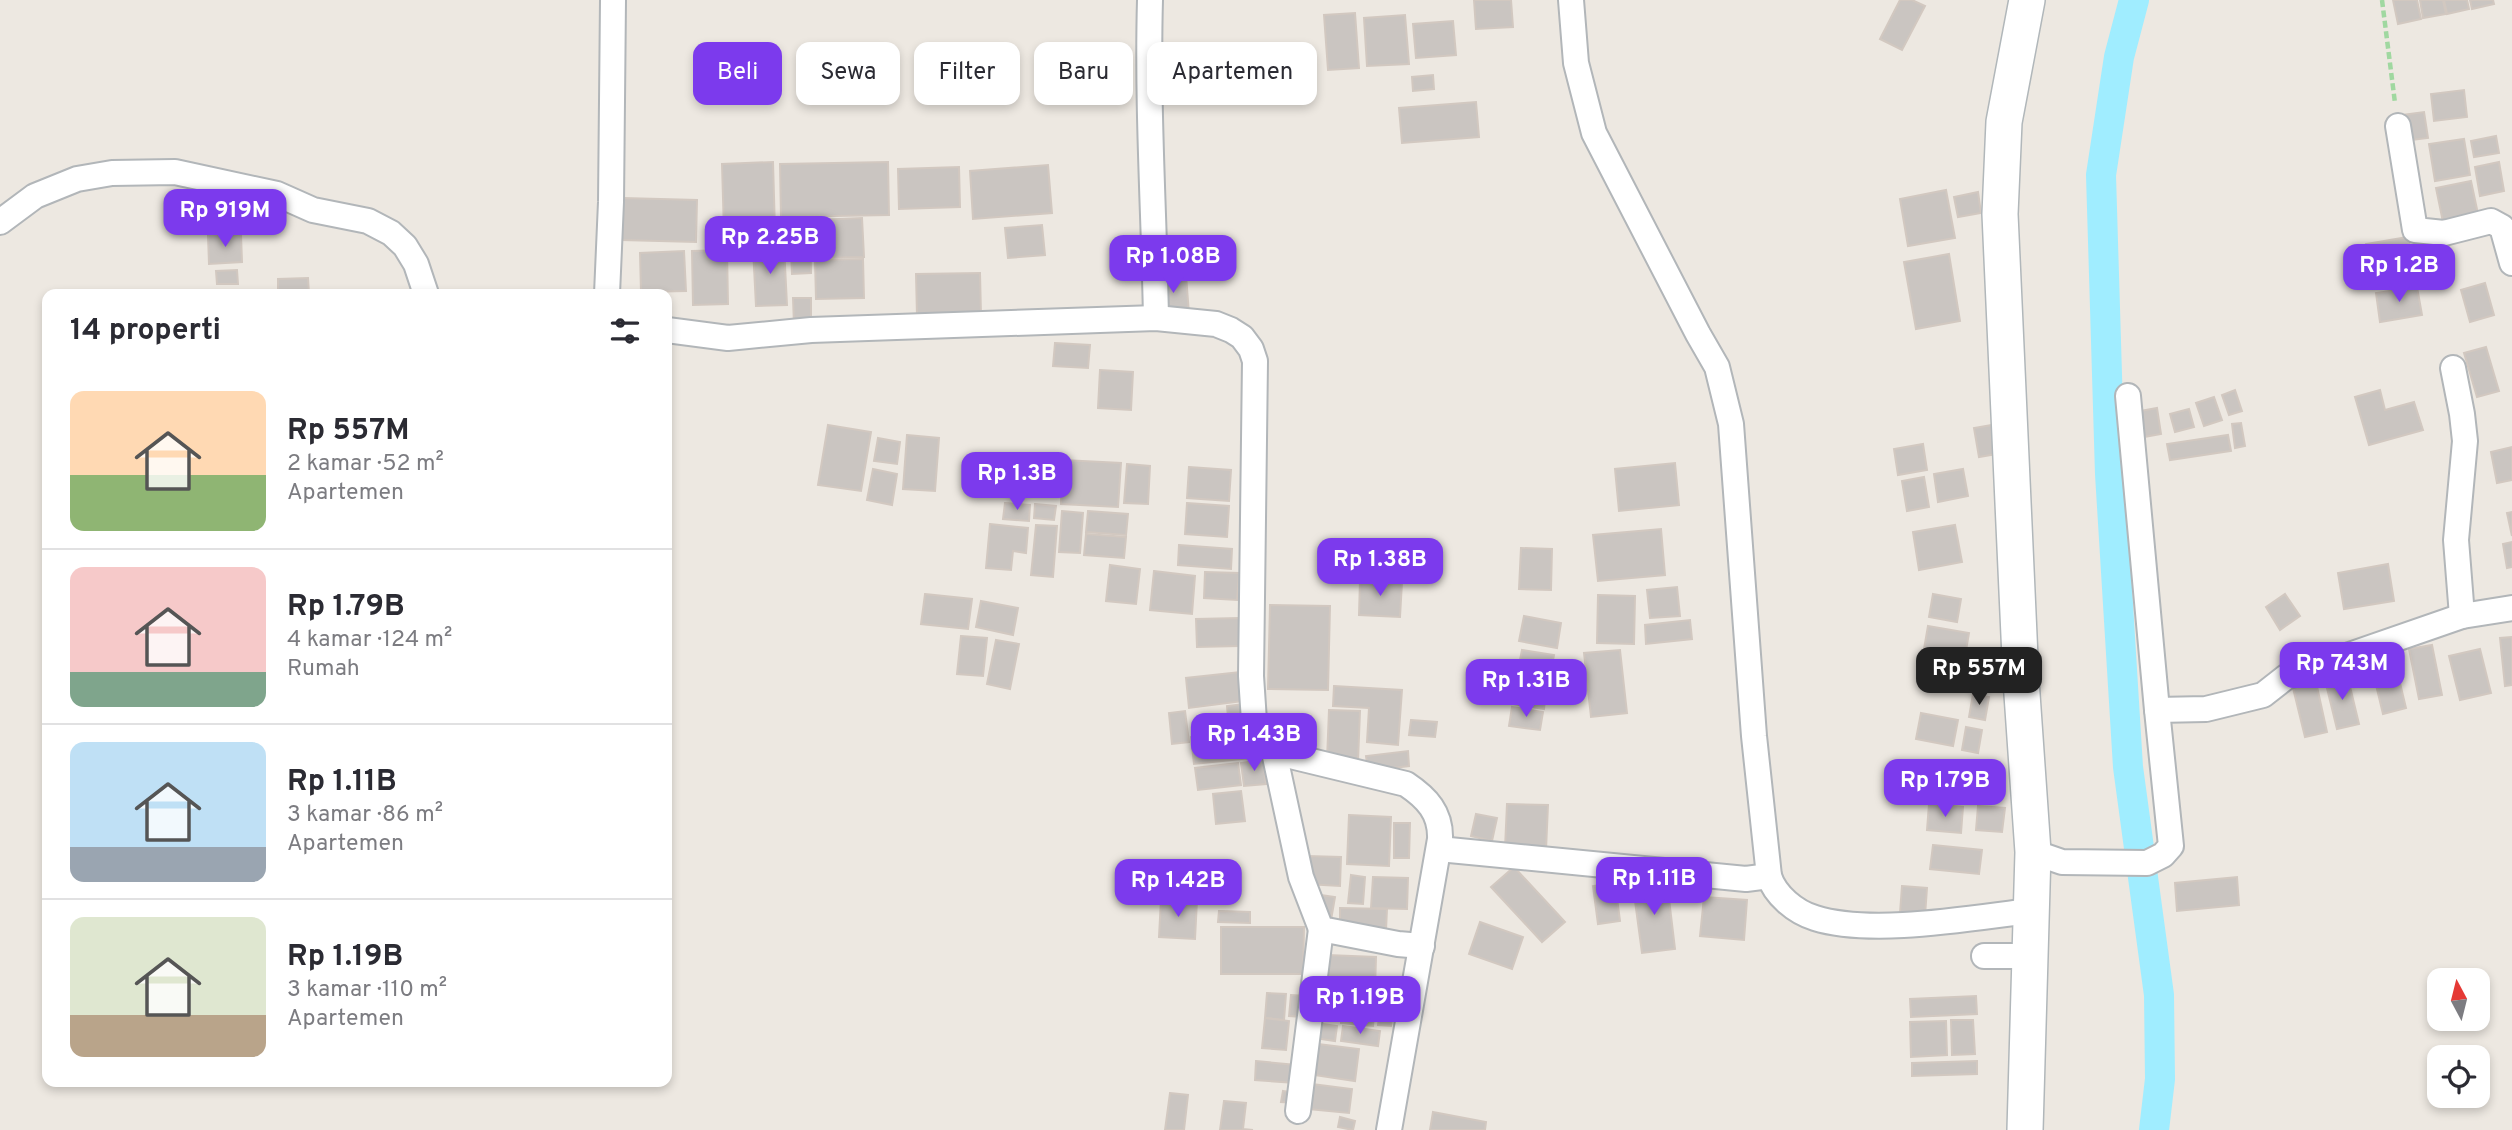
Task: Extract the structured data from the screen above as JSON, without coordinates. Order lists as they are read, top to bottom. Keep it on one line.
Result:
{"north":"top","page":{"chip":["Beli","Sewa","Filter","Baru","Apartemen"],"price":["Rp 919M","Rp 2.25B","Rp 1.08B","Rp 1.2B","Rp 1.3B","Rp 1.38B","Rp 743M","Rp 557M","Rp 1.31B","Rp 1.43B","Rp 1.79B","Rp 1.11B","Rp 1.42B","Rp 1.19B"],"heading":"14 properti","list":[{"name":"Rp 557M","note":"2 kamar · 52 m² · Apartemen"},{"name":"Rp 1.79B","note":"4 kamar · 124 m² · Rumah"},{"name":"Rp 1.11B","note":"3 kamar · 86 m² · Apartemen"},{"name":"Rp 1.19B","note":"3 kamar · 110 m² · Apartemen"}]}}
